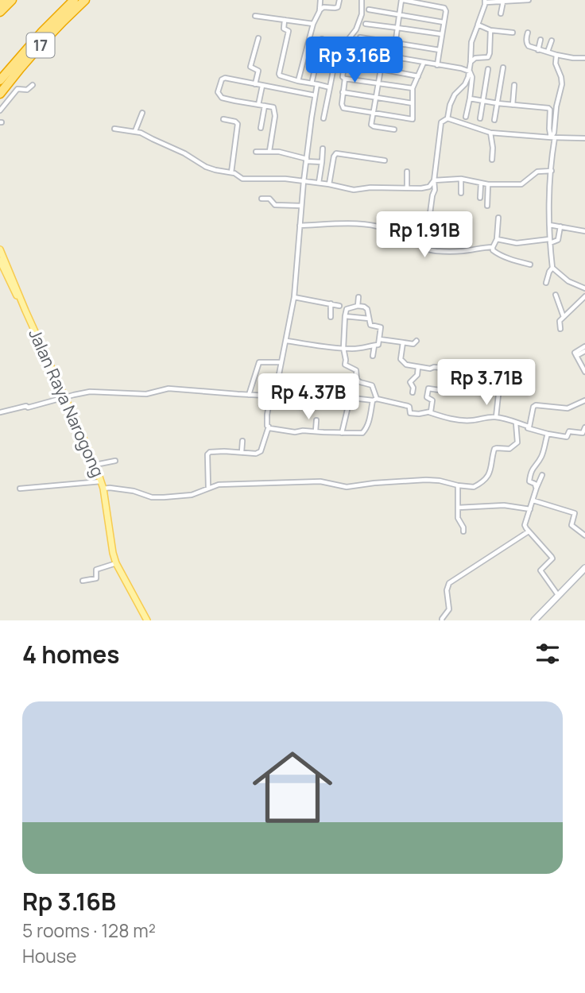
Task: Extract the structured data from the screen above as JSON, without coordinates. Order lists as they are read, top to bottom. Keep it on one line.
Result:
{"streets":{"highway":["17"],"main road":["Jalan Raya Narogong"]},"page":{"price":["Rp 3.16B","Rp 1.91B","Rp 3.71B","Rp 4.37B"],"heading":"4 homes","list":[{"name":"Rp 3.16B","note":"5 rooms · 128 m² · House"}]}}
